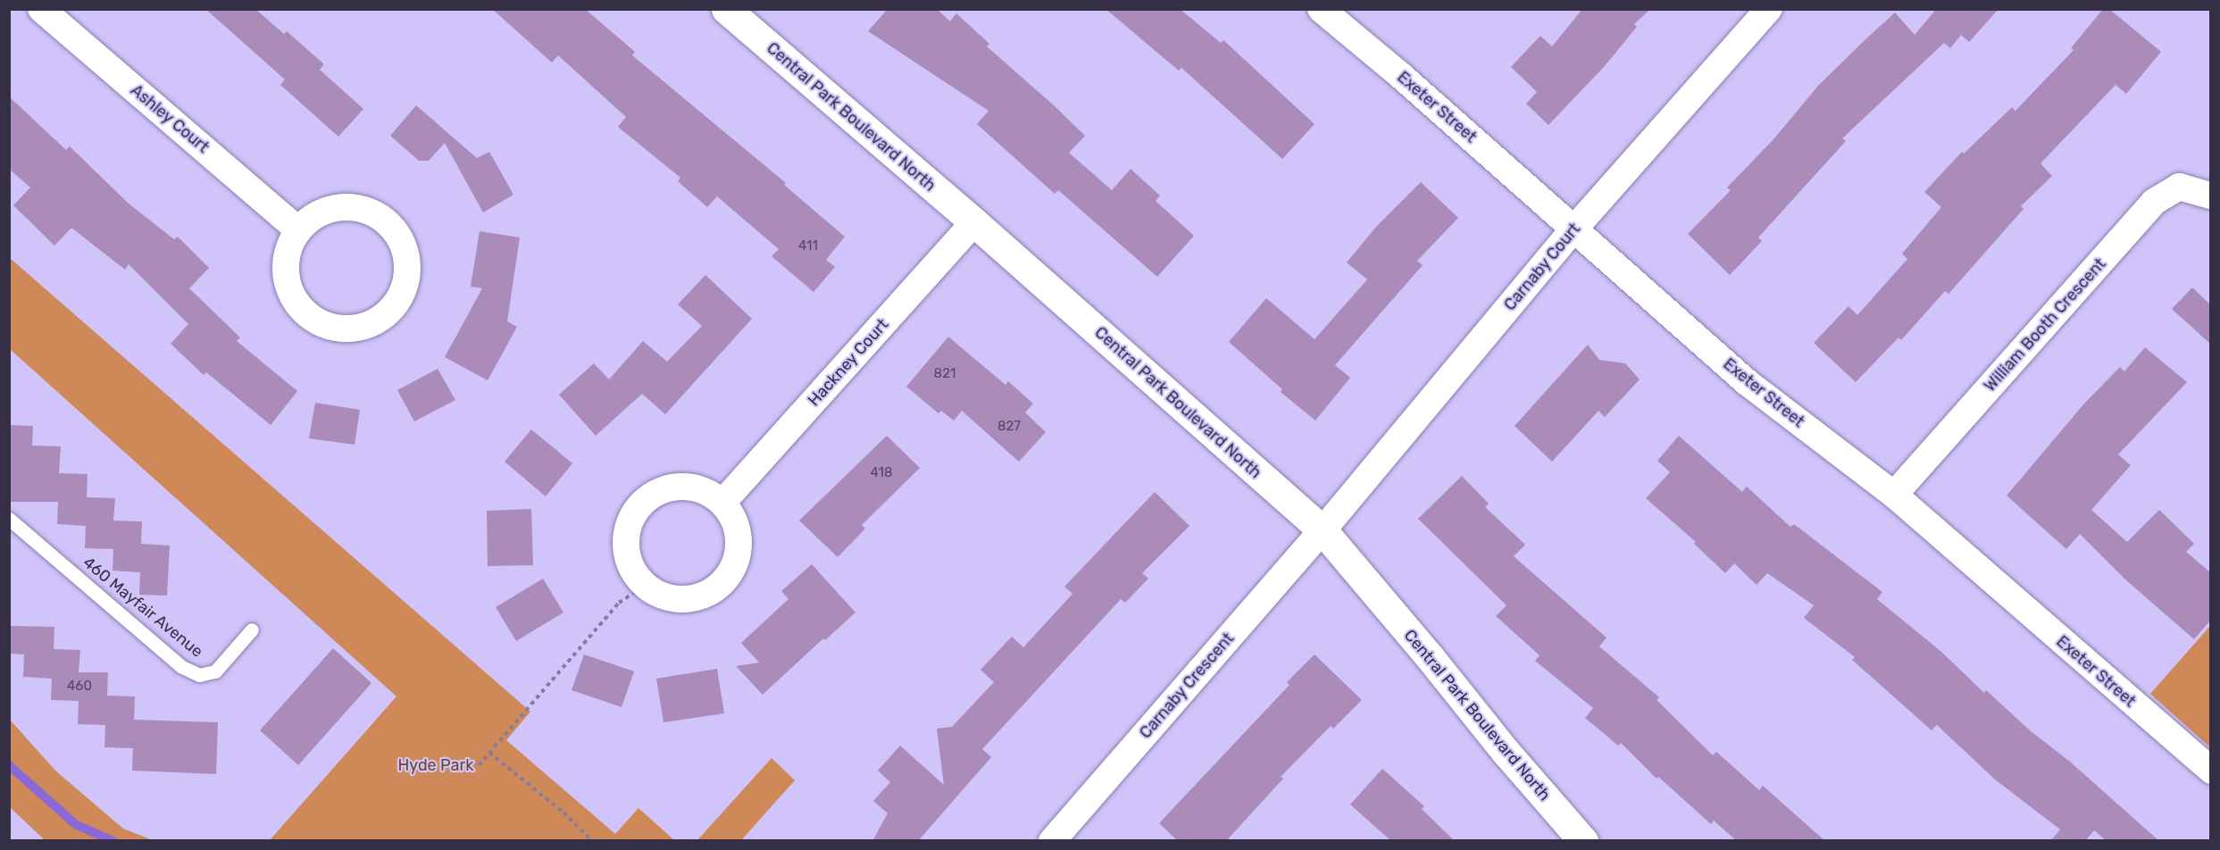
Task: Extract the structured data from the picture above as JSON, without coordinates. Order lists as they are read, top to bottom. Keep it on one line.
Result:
{"streets":{"street":["Exeter Street","Central Park Boulevard North","Ashley Court","Carnaby Court","William Booth Crescent","Hackney Court","Carnaby Crescent"],"lane":["460 Mayfair Avenue"]},"crossings":[["Exeter Street","Carnaby Court"],["Exeter Street","William Booth Crescent"],["Central Park Boulevard North","Carnaby Court"],["Central Park Boulevard North","Hackney Court"],["Central Park Boulevard North","Carnaby Crescent"],["Carnaby Court","Carnaby Crescent"]],"parks":["Hyde Park"],"house_numbers":["411","821","827","418","460"]}
